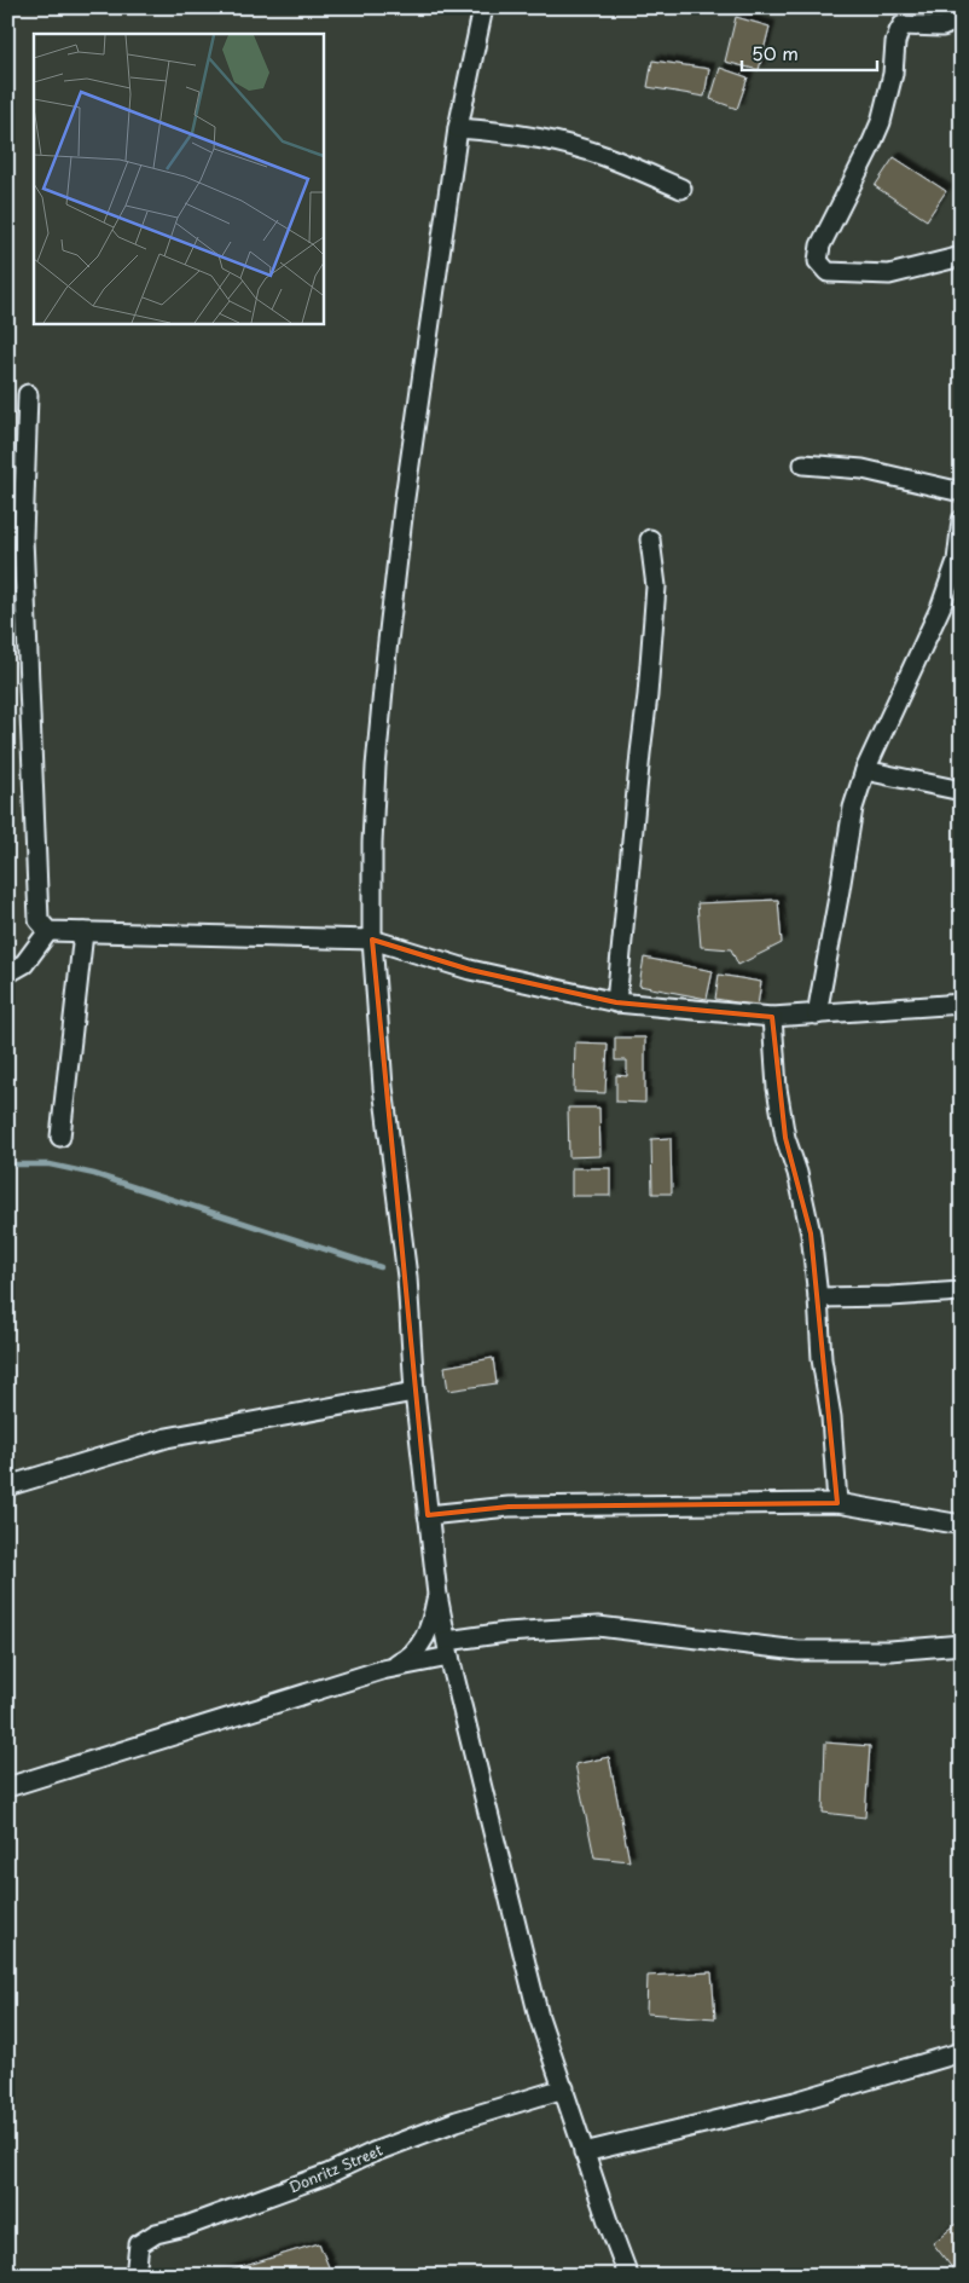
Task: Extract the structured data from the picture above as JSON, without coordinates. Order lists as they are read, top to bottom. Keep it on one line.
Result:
{"streets":{"street":["Donritz Street"]},"scale_bar":"50 m"}
